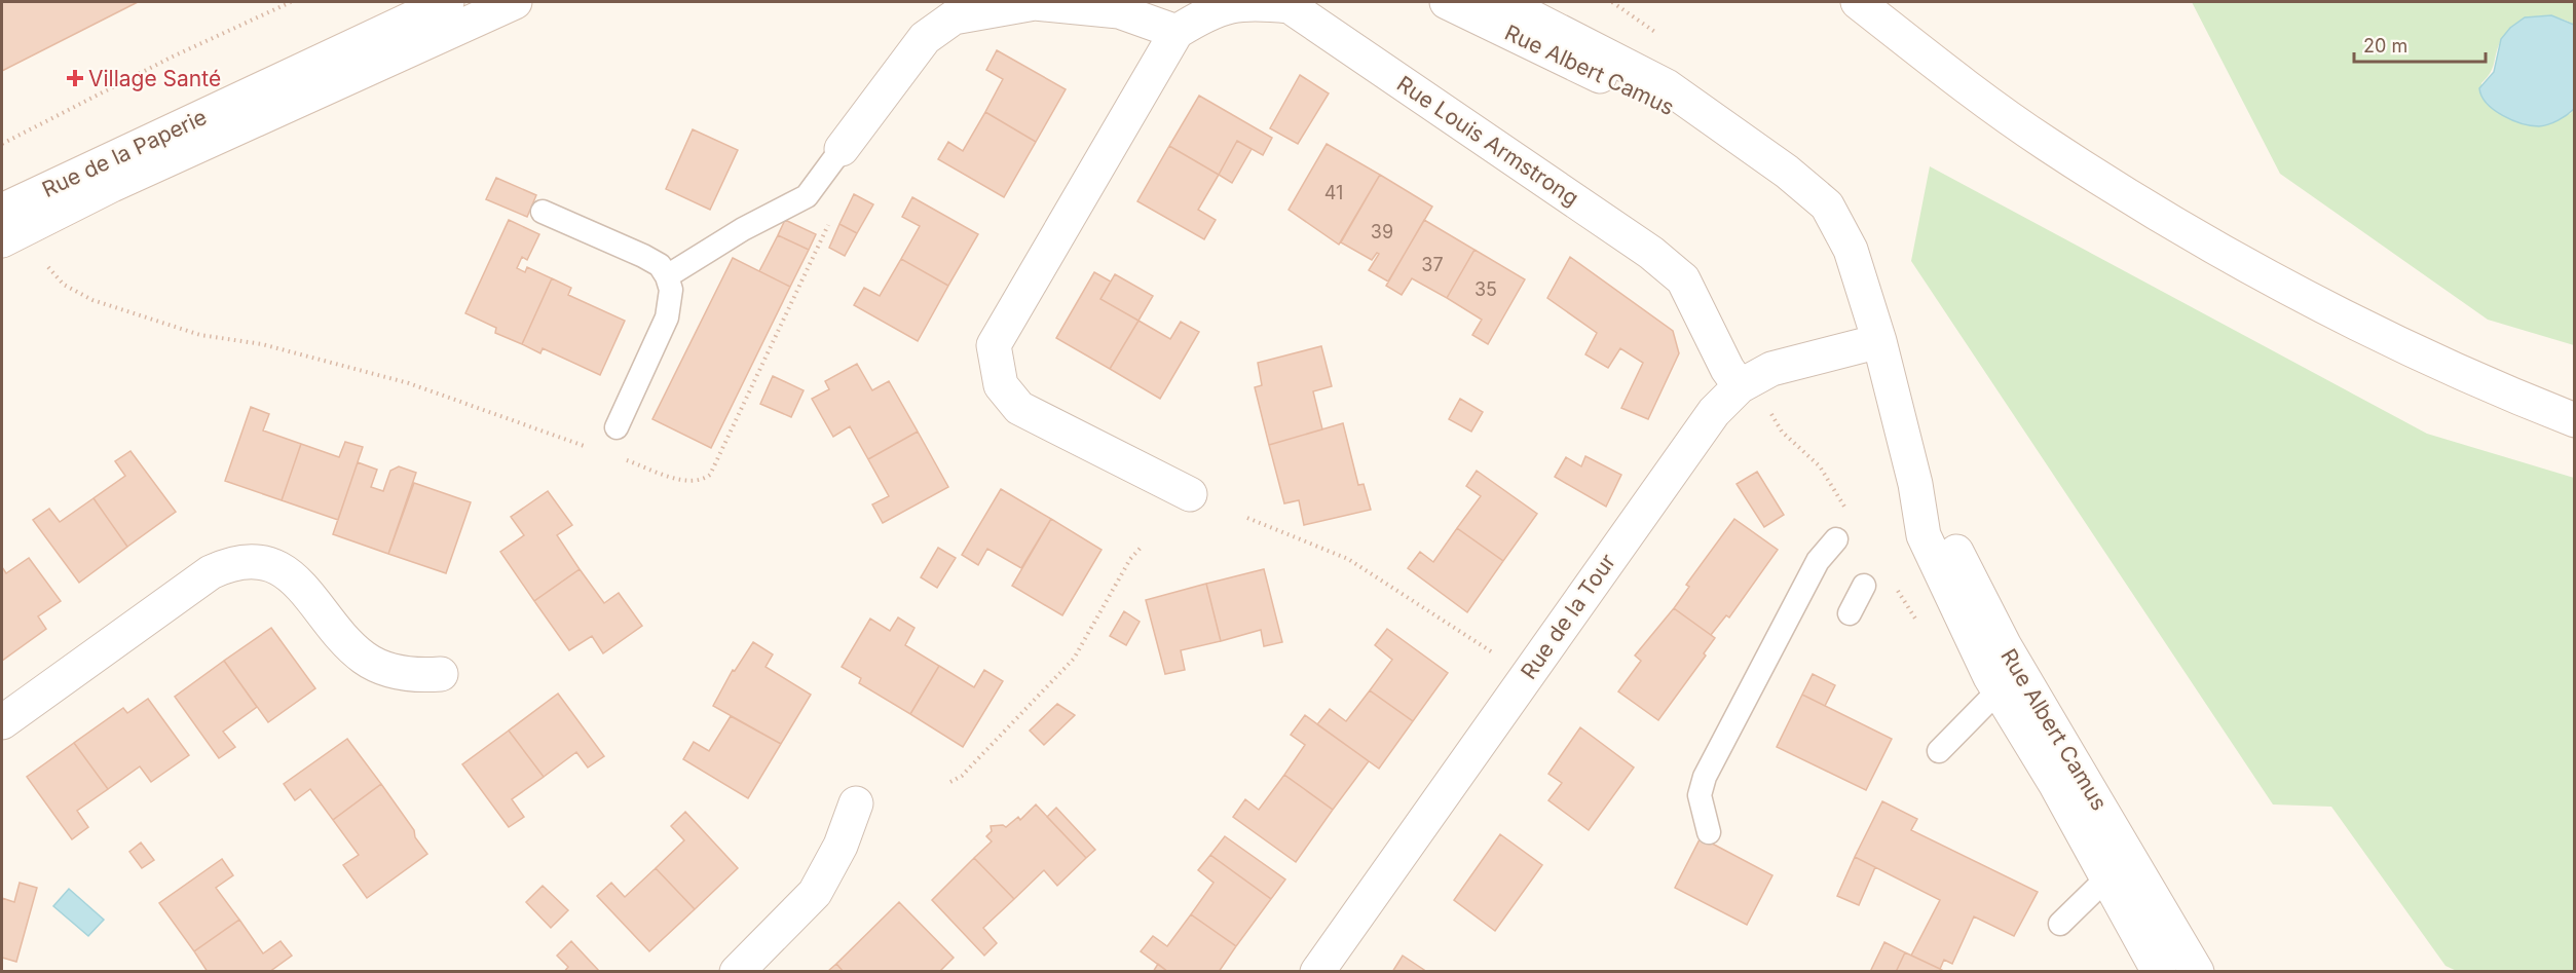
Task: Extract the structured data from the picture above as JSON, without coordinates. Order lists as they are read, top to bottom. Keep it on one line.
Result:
{"streets":{"street":["Rue Albert Camus","Rue Louis Armstrong","Rue de la Paperie","Rue de la Tour"]},"crossings":[["Rue Albert Camus","Rue de la Tour"],["Rue Louis Armstrong","Rue de la Tour"]],"places":{"health":["Village Santé"]},"house_numbers":["41","39","37","35"],"scale_bar":"20 m"}
